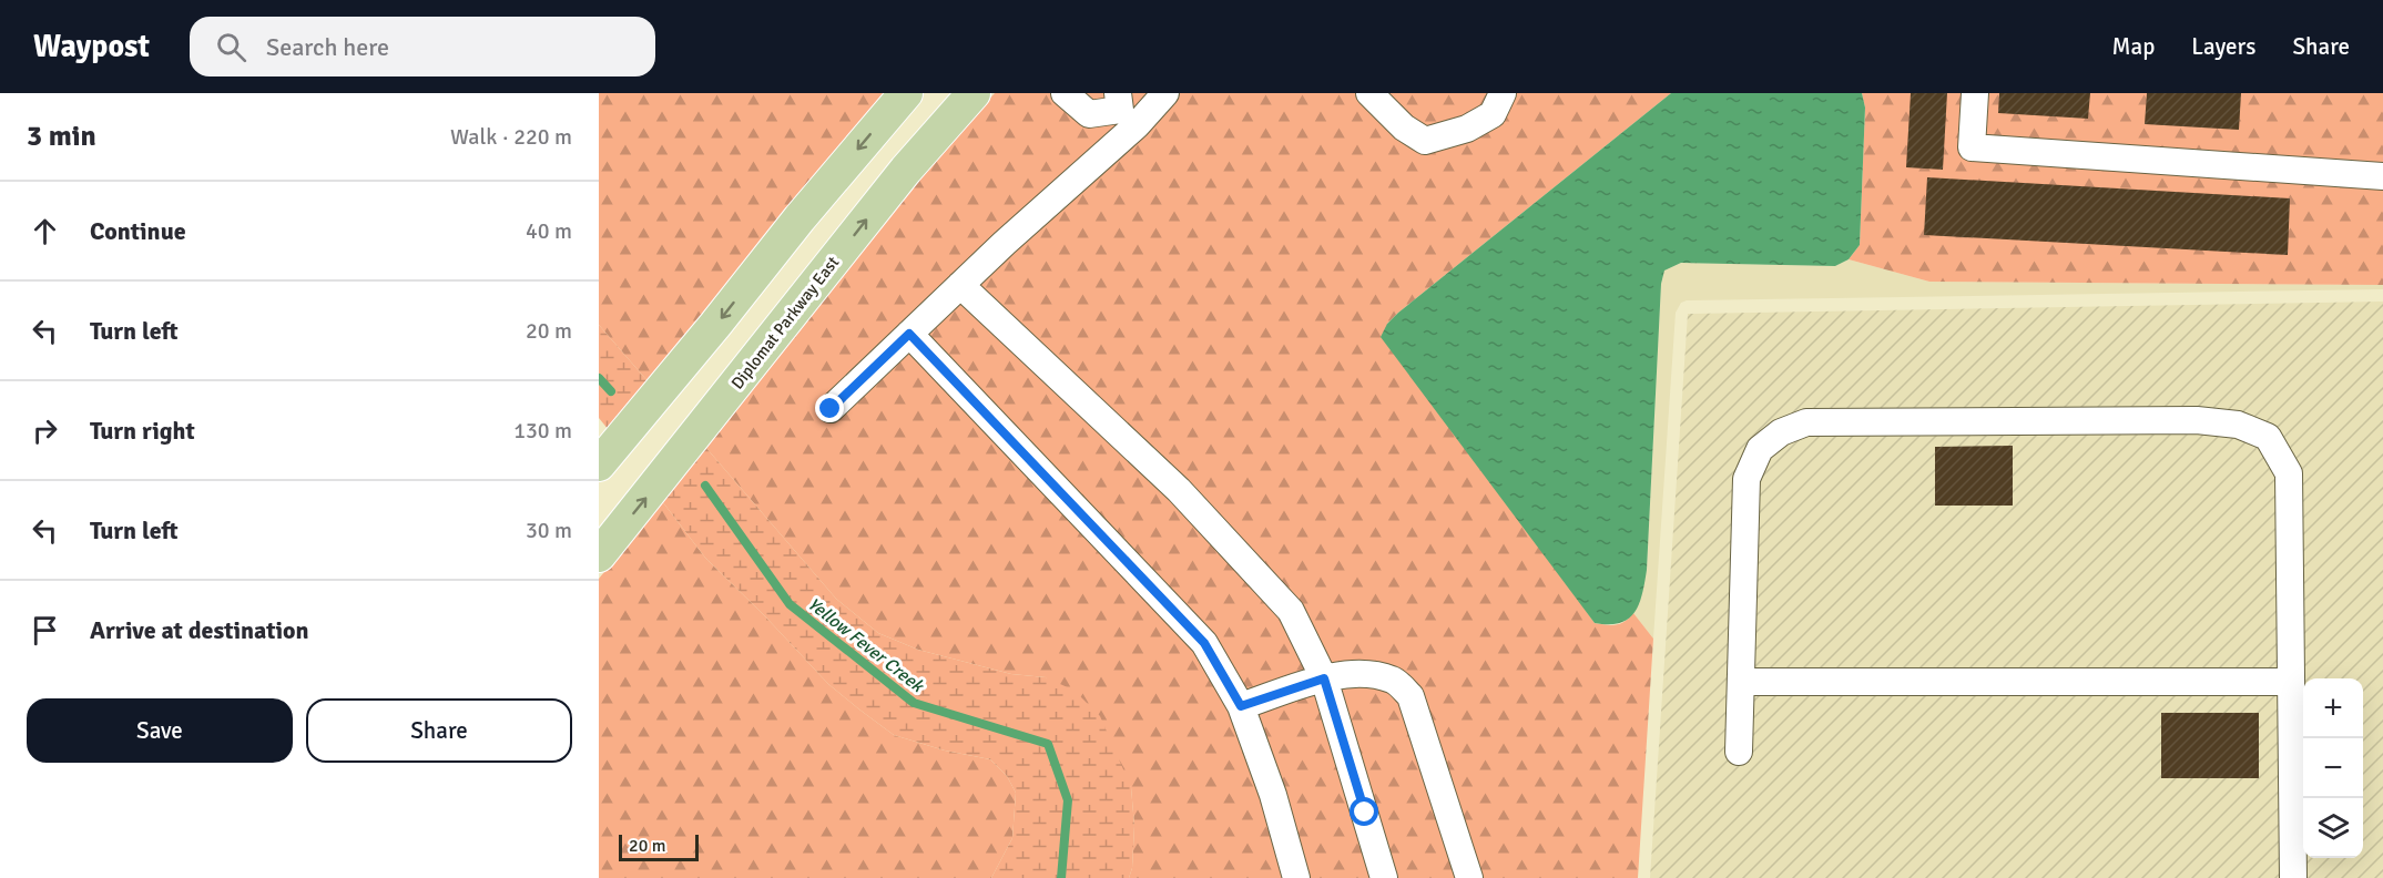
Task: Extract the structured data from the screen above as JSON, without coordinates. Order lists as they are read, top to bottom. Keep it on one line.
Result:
{"streets":{"main road":["Diplomat Parkway East"]},"water":["Yellow Fever Creek"],"scale_bar":"20 m","page":{"header":"Waypost","search":"Search here","nav":["Map","Layers","Share"],"heading":["3 min","Walk · 220 m"],"list":[["Continue","40 m"],["Turn left","20 m"],["Turn right","130 m"],["Turn left","30 m"],"Arrive at destination"],"buttons":["Save","Share"],"map_buttons":["+","−"],"scale":"20 m"}}
